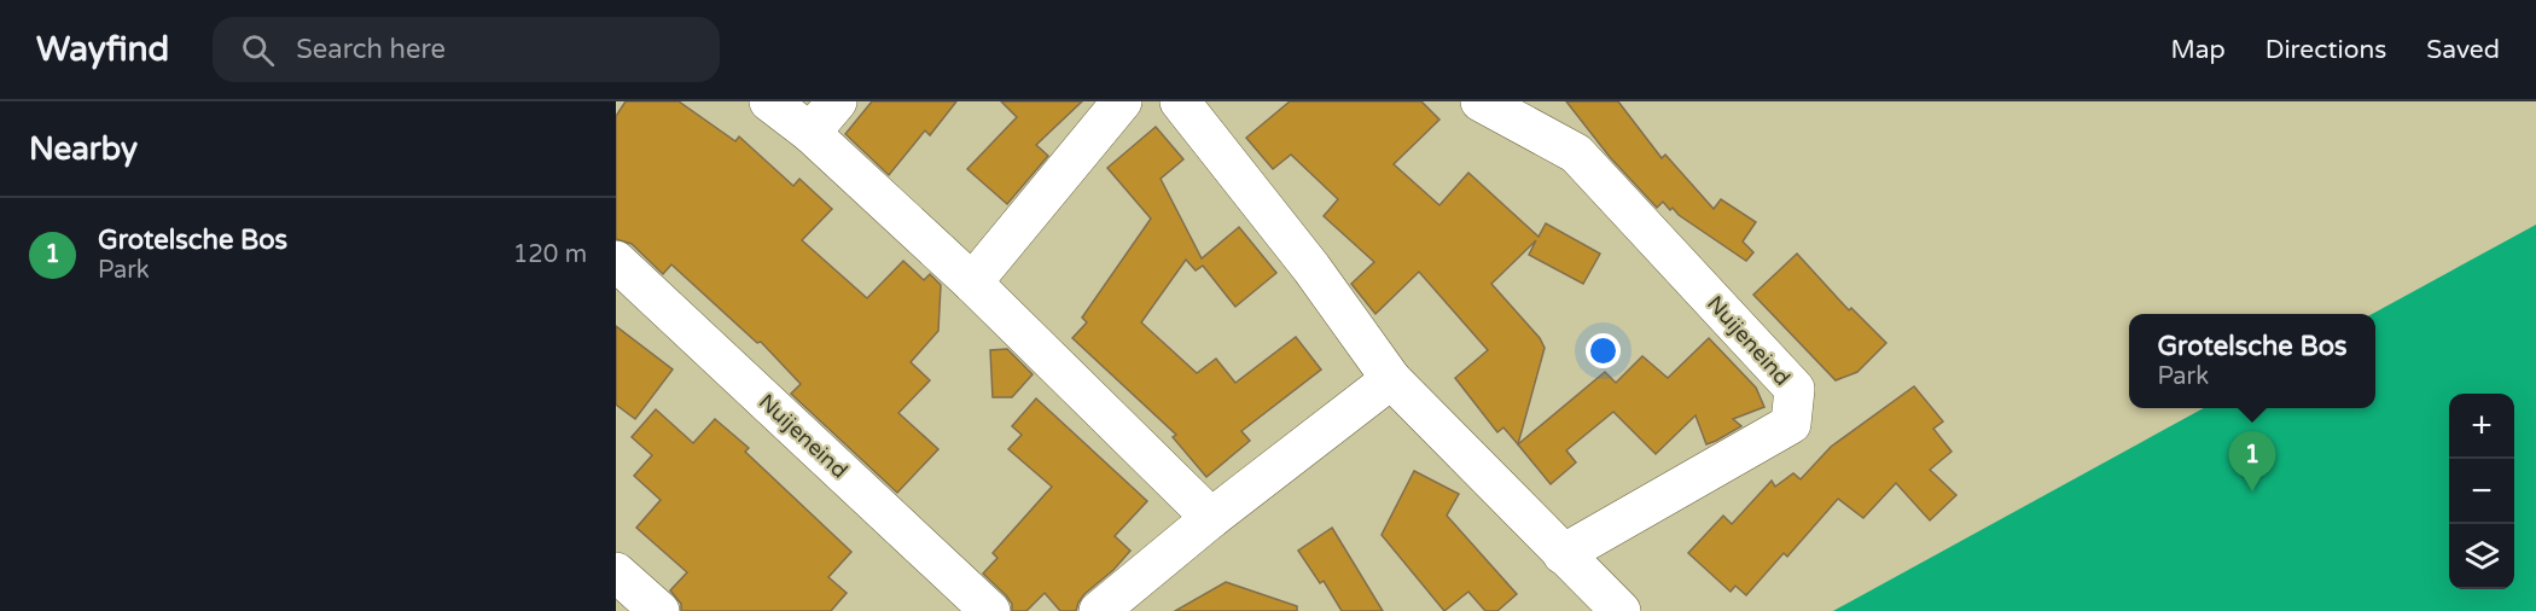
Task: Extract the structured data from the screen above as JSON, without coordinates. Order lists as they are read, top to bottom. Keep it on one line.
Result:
{"streets":{"street":["Nuijeneind"]},"page":{"header":"Wayfind","search":"Search here","nav":["Map","Directions","Saved"],"heading":"Nearby","list":[{"mark":"1","name":"Grotelsche Bos","note":"Park","value":"120 m"}],"popup":["Grotelsche Bos","Park"],"map_buttons":["+","−"],"pins":"1"}}
